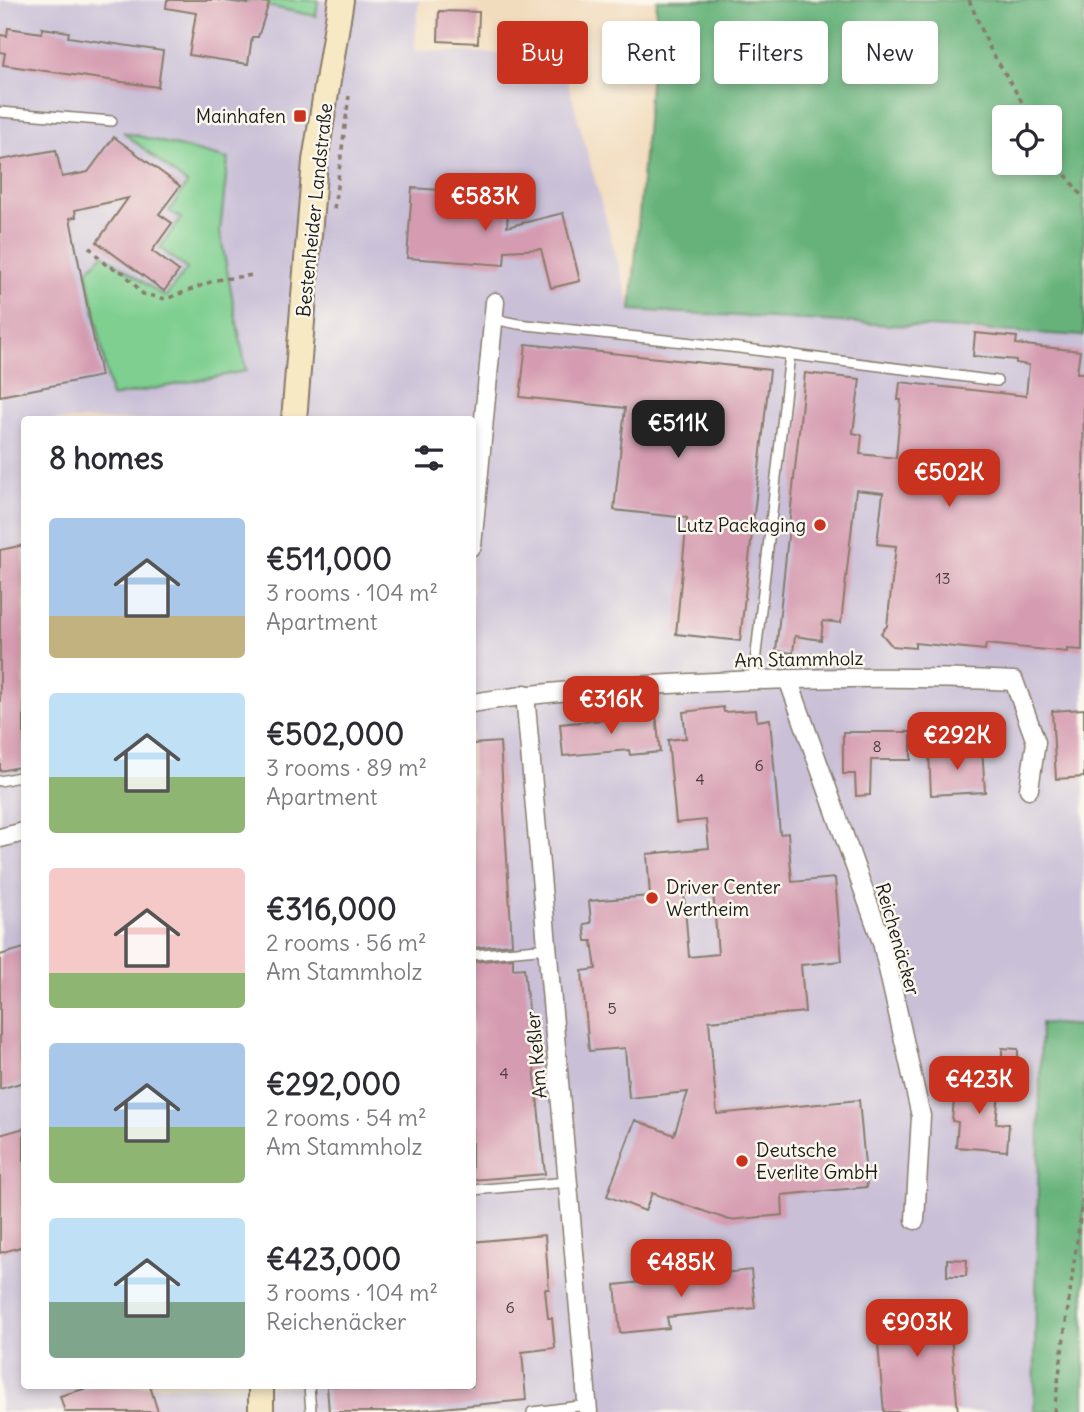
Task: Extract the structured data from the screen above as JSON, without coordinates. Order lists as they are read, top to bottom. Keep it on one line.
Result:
{"streets":{"main road":["Bestenheider Landstraße"],"street":["Am Stammholz","Reichenäcker","Am Keßler"]},"crossings":[["Am Stammholz","Reichenäcker"],["Am Stammholz","Am Keßler"]],"places":{"transit":["Mainhafen"],"other":["Lutz Packaging","Driver Center Wertheim","Deutsche Everlite GmbH"]},"house_numbers":["13","8","6","4","5","4","6"],"page":{"chip":["Buy","Rent","Filters","New"],"price":["€583K","€511K","€502K","€316K","€292K","€423K","€485K","€903K"],"heading":"8 homes","list":[{"name":"€511,000","note":"3 rooms · 104 m² · Apartment"},{"name":"€502,000","note":"3 rooms · 89 m² · Apartment"},{"name":"€316,000","note":"2 rooms · 56 m² · Am Stammholz"},{"name":"€292,000","note":"2 rooms · 54 m² · Am Stammholz"},{"name":"€423,000","note":"3 rooms · 104 m² · Reichenäcker"}]}}
